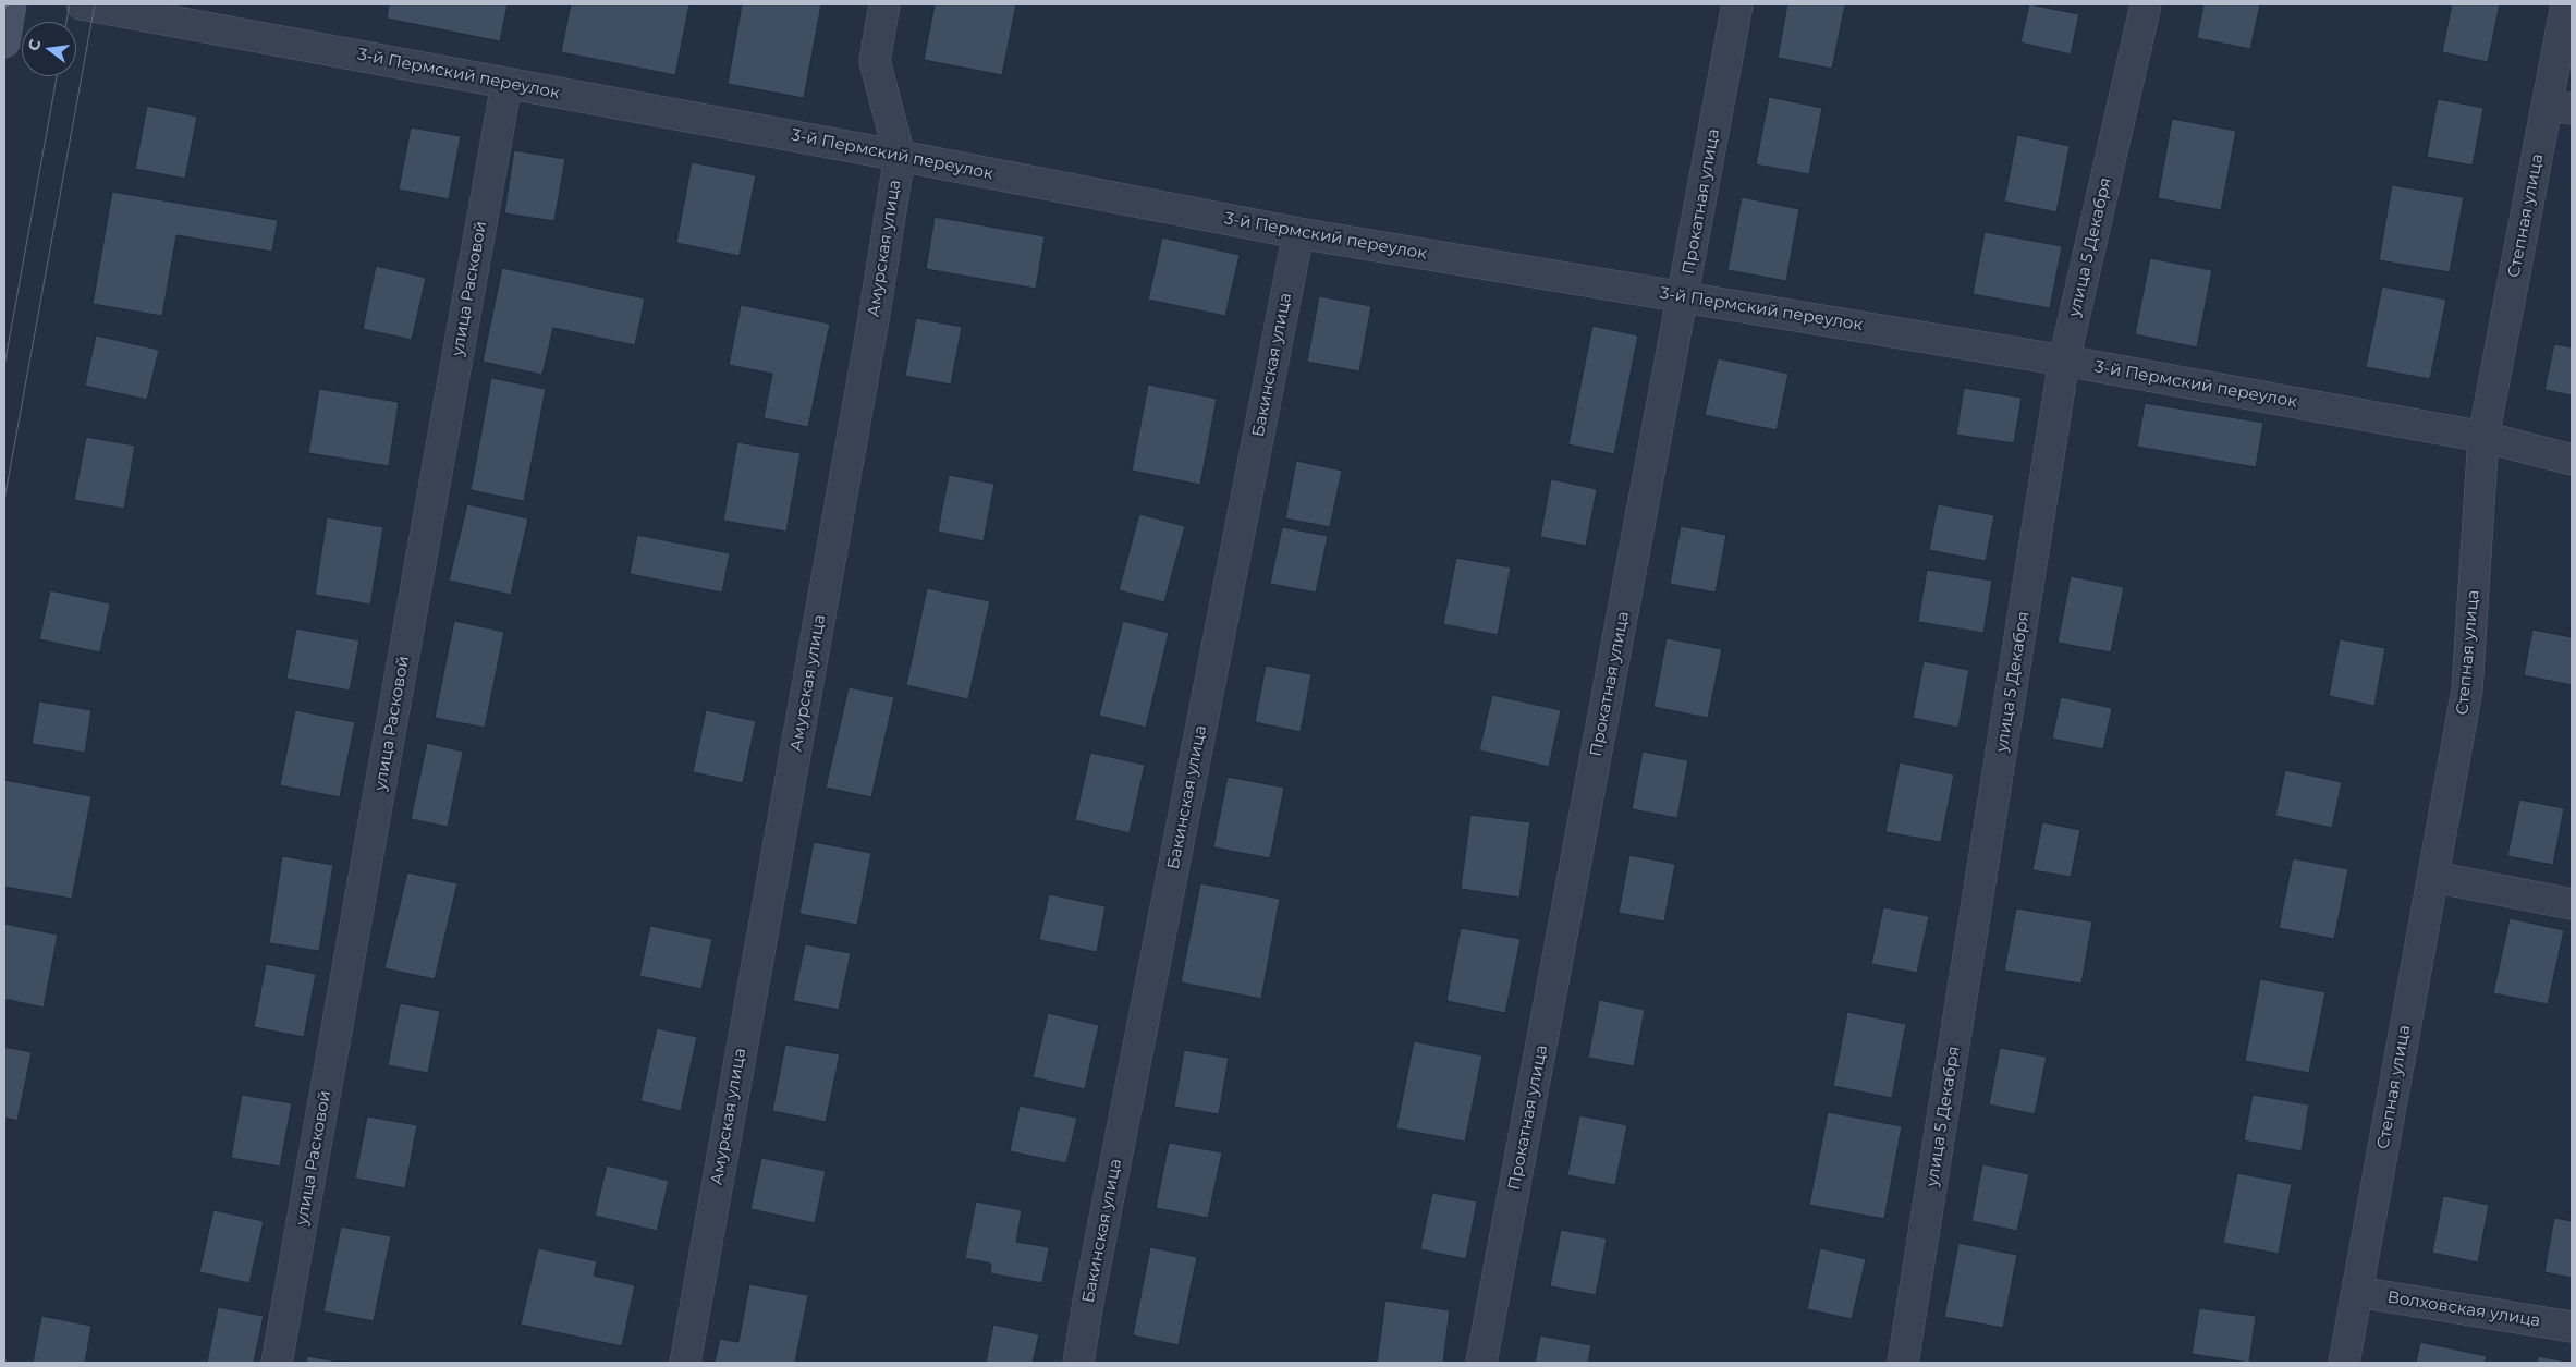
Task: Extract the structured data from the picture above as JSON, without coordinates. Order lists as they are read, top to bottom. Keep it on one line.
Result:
{"streets":{"street":["3-й Пермский переулок","Прокатная улица","Степная улица","улица 5 Декабря","Амурская улица","улица Расковой","Бакинская улица","Волховская улица"]},"crossings":[["3-й Пермский переулок","Прокатная улица"],["3-й Пермский переулок","Степная улица"],["3-й Пермский переулок","улица 5 Декабря"],["3-й Пермский переулок","Амурская улица"],["3-й Пермский переулок","улица Расковой"],["3-й Пермский переулок","Бакинская улица"],["Степная улица","Волховская улица"]],"north":"left"}
